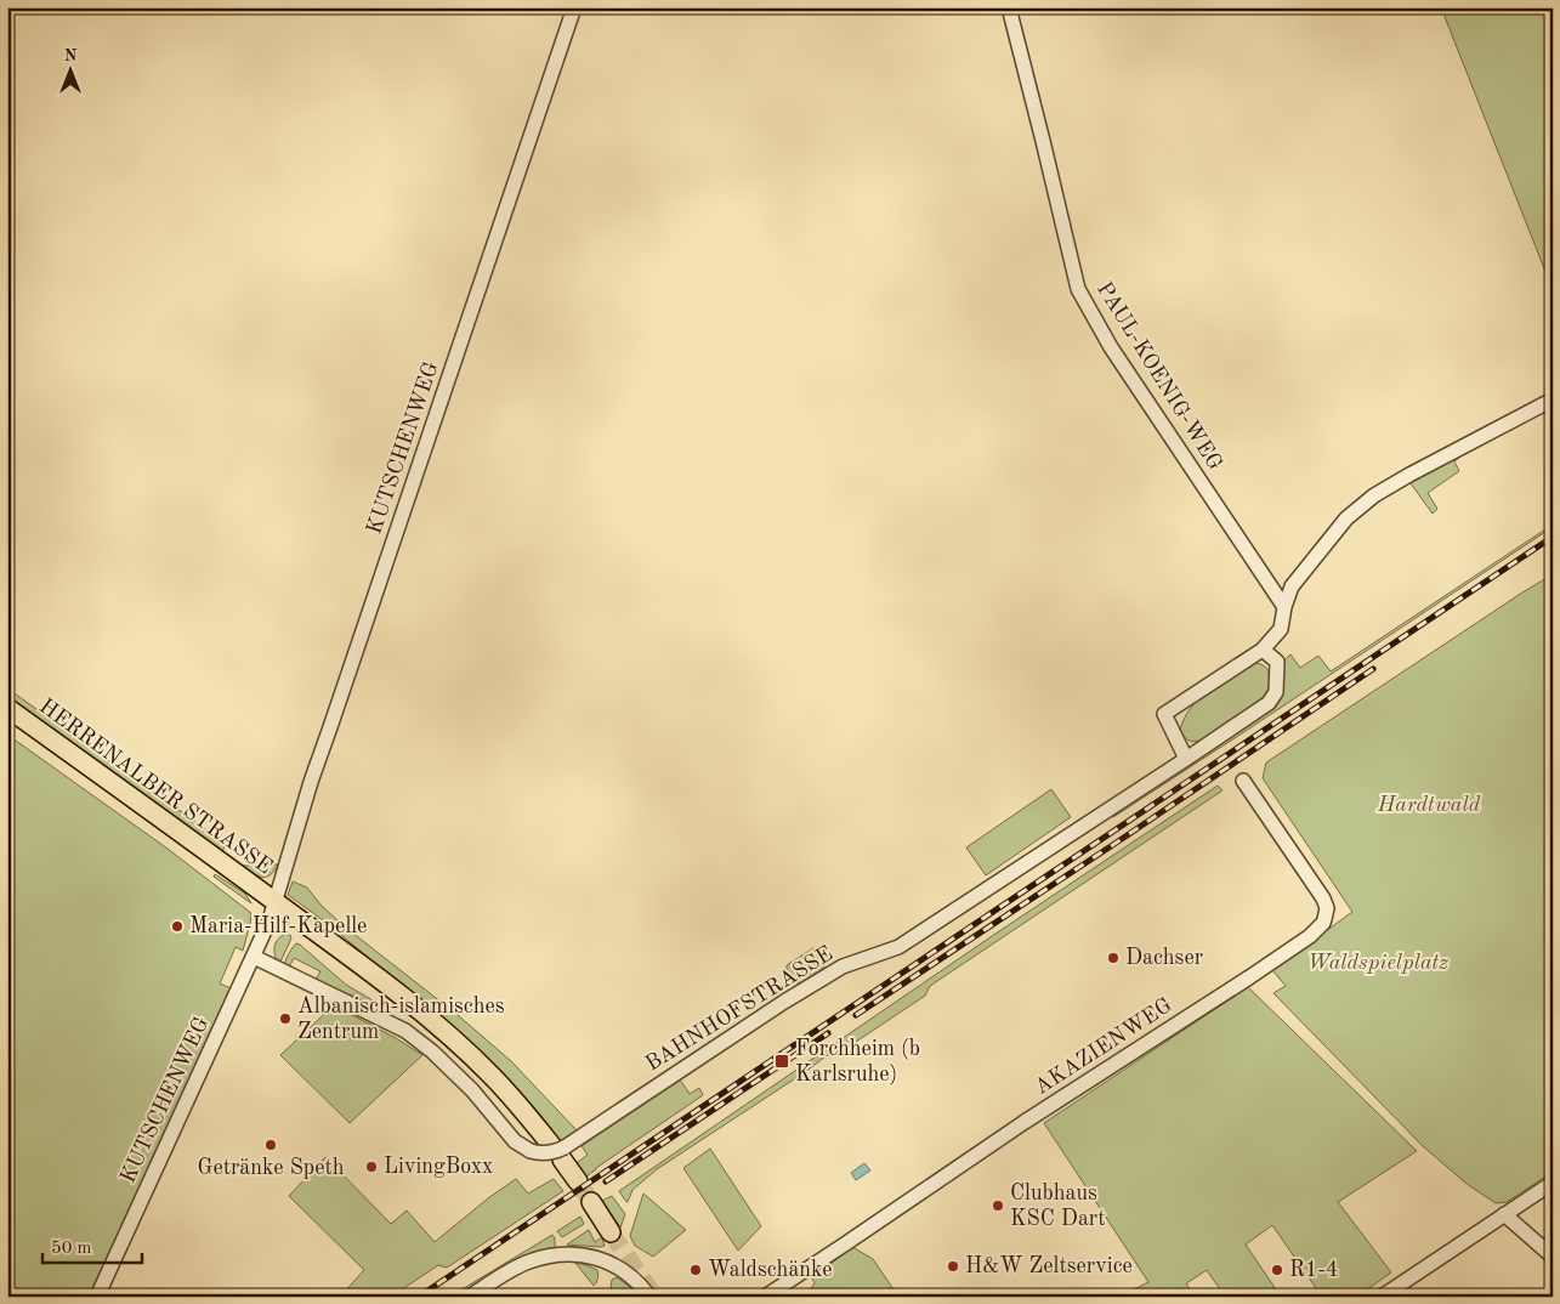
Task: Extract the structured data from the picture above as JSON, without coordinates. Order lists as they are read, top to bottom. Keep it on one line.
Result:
{"streets":{"main road":["HERRENALBER STRASSE"],"street":["PAUL-KOENIG-WEG","KUTSCHENWEG","BAHNHOFSTRASSE","AKAZIENWEG"]},"crossings":[["KUTSCHENWEG","HERRENALBER STRASSE"],["KUTSCHENWEG","BAHNHOFSTRASSE"],["HERRENALBER STRASSE","BAHNHOFSTRASSE"]],"parks":["Hardtwald","Waldspielplatz"],"places":{"other":["Maria-Hilf-Kapelle","Dachser","Albanisch-islamisches Zentrum","Getränke Speth","LivingBoxx","Clubhaus KSC Dart","H&W Zeltservice","Waldschänke","R1-4"],"transit":["Forchheim (b Karlsruhe)"]},"scale_bar":"50 m","north":"top"}
